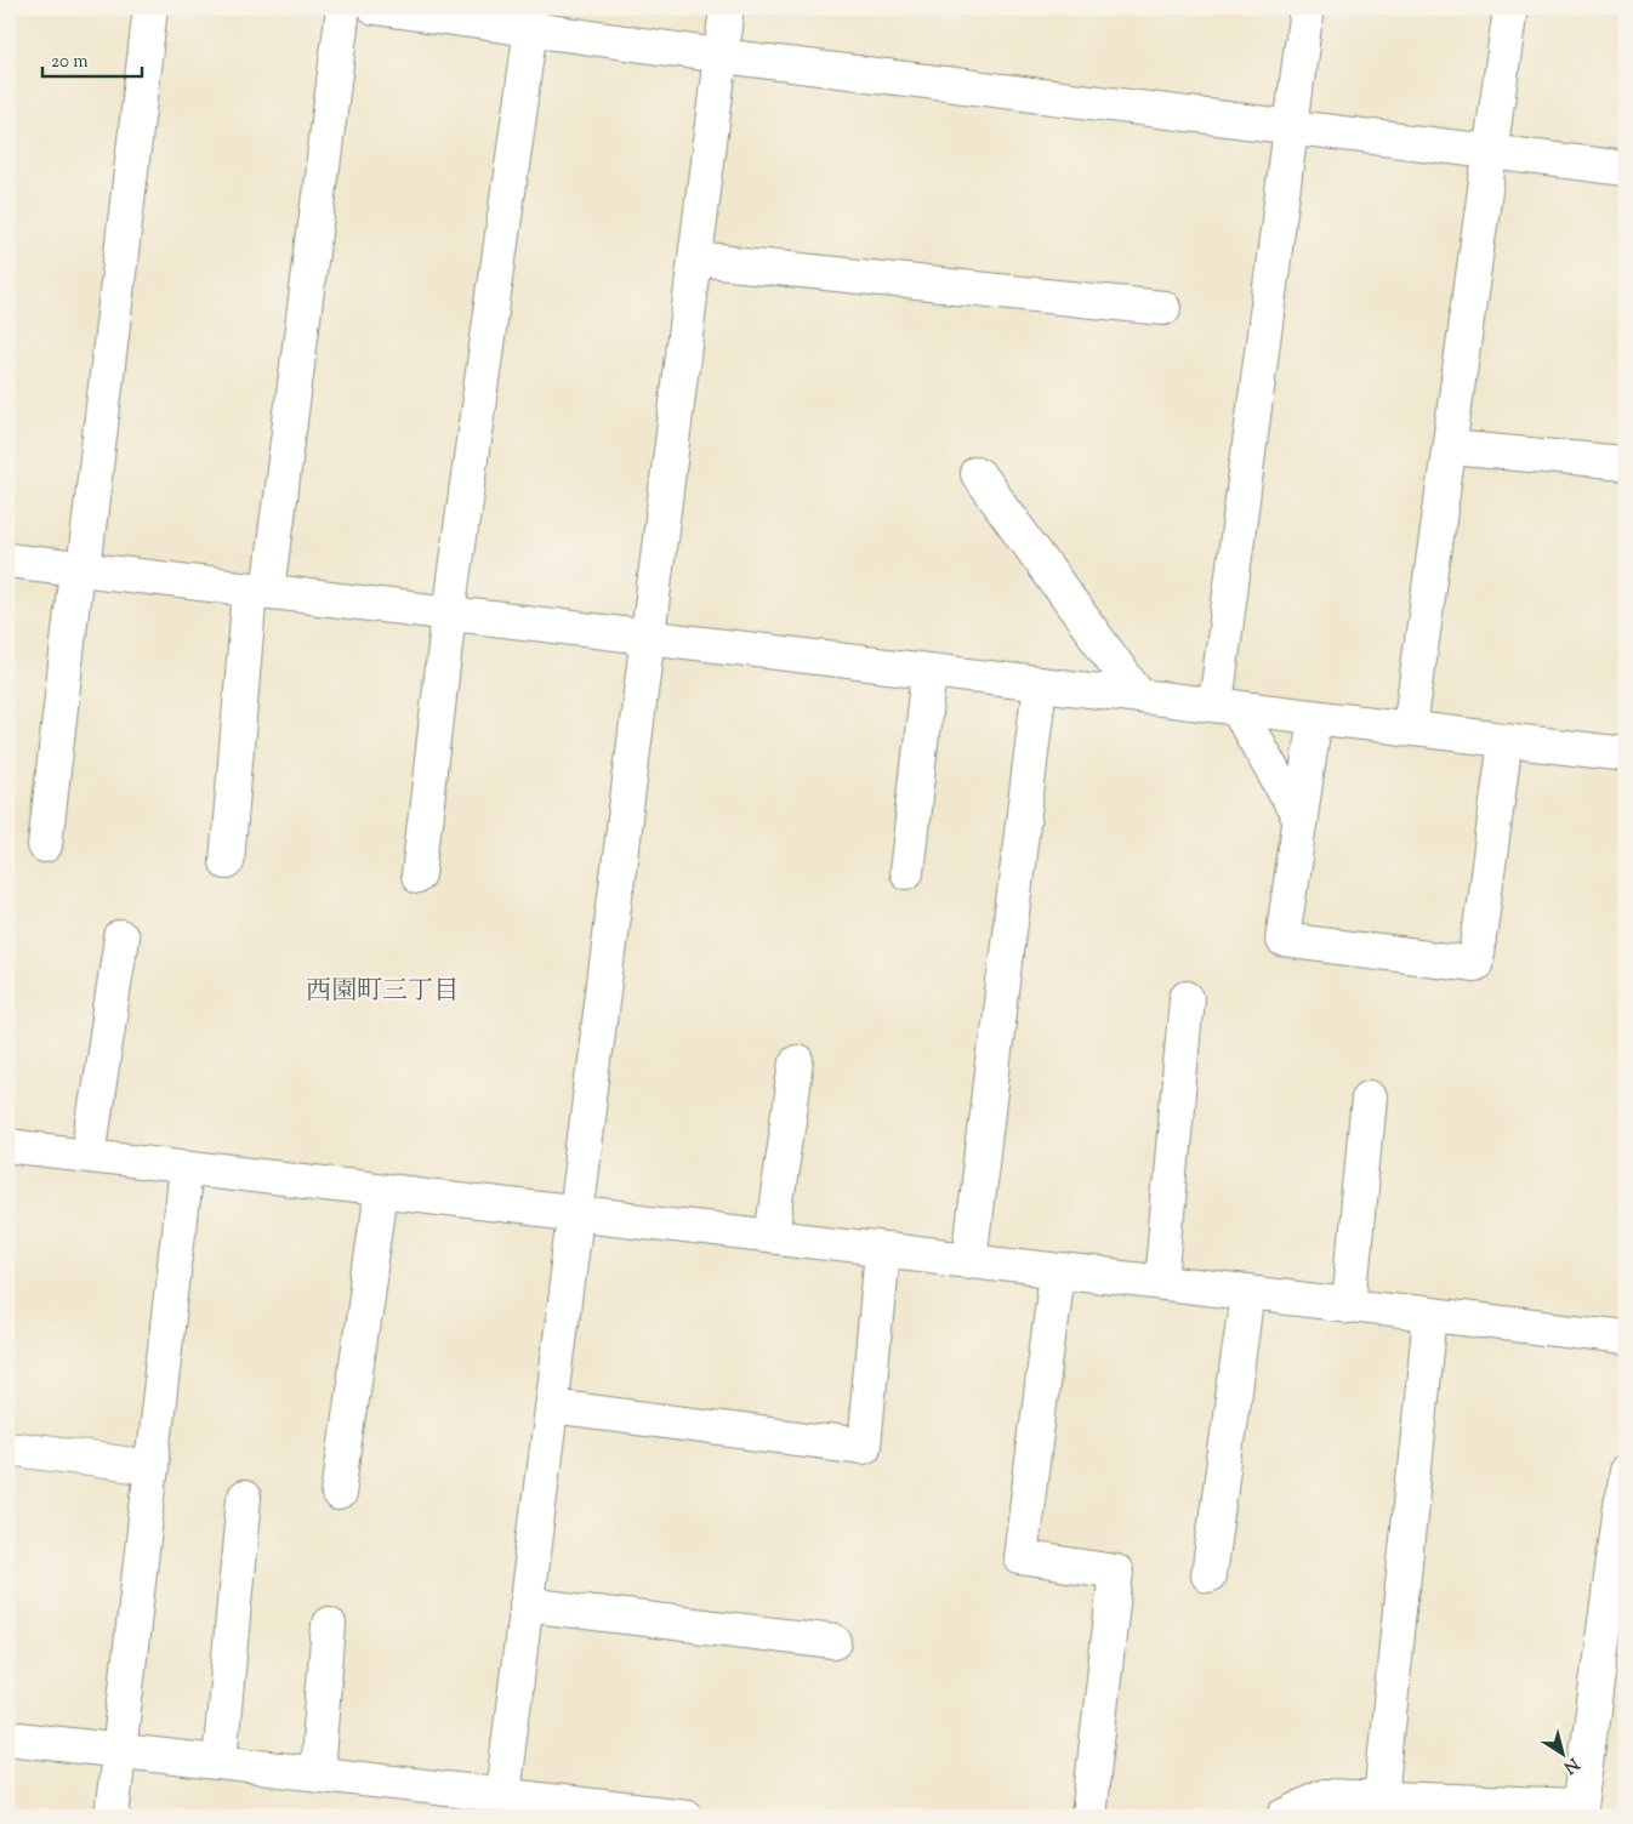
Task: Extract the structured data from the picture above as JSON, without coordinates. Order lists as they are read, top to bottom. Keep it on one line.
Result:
{"districts":["西園町三丁目"],"scale_bar":"20 m","north":"bottom right"}
